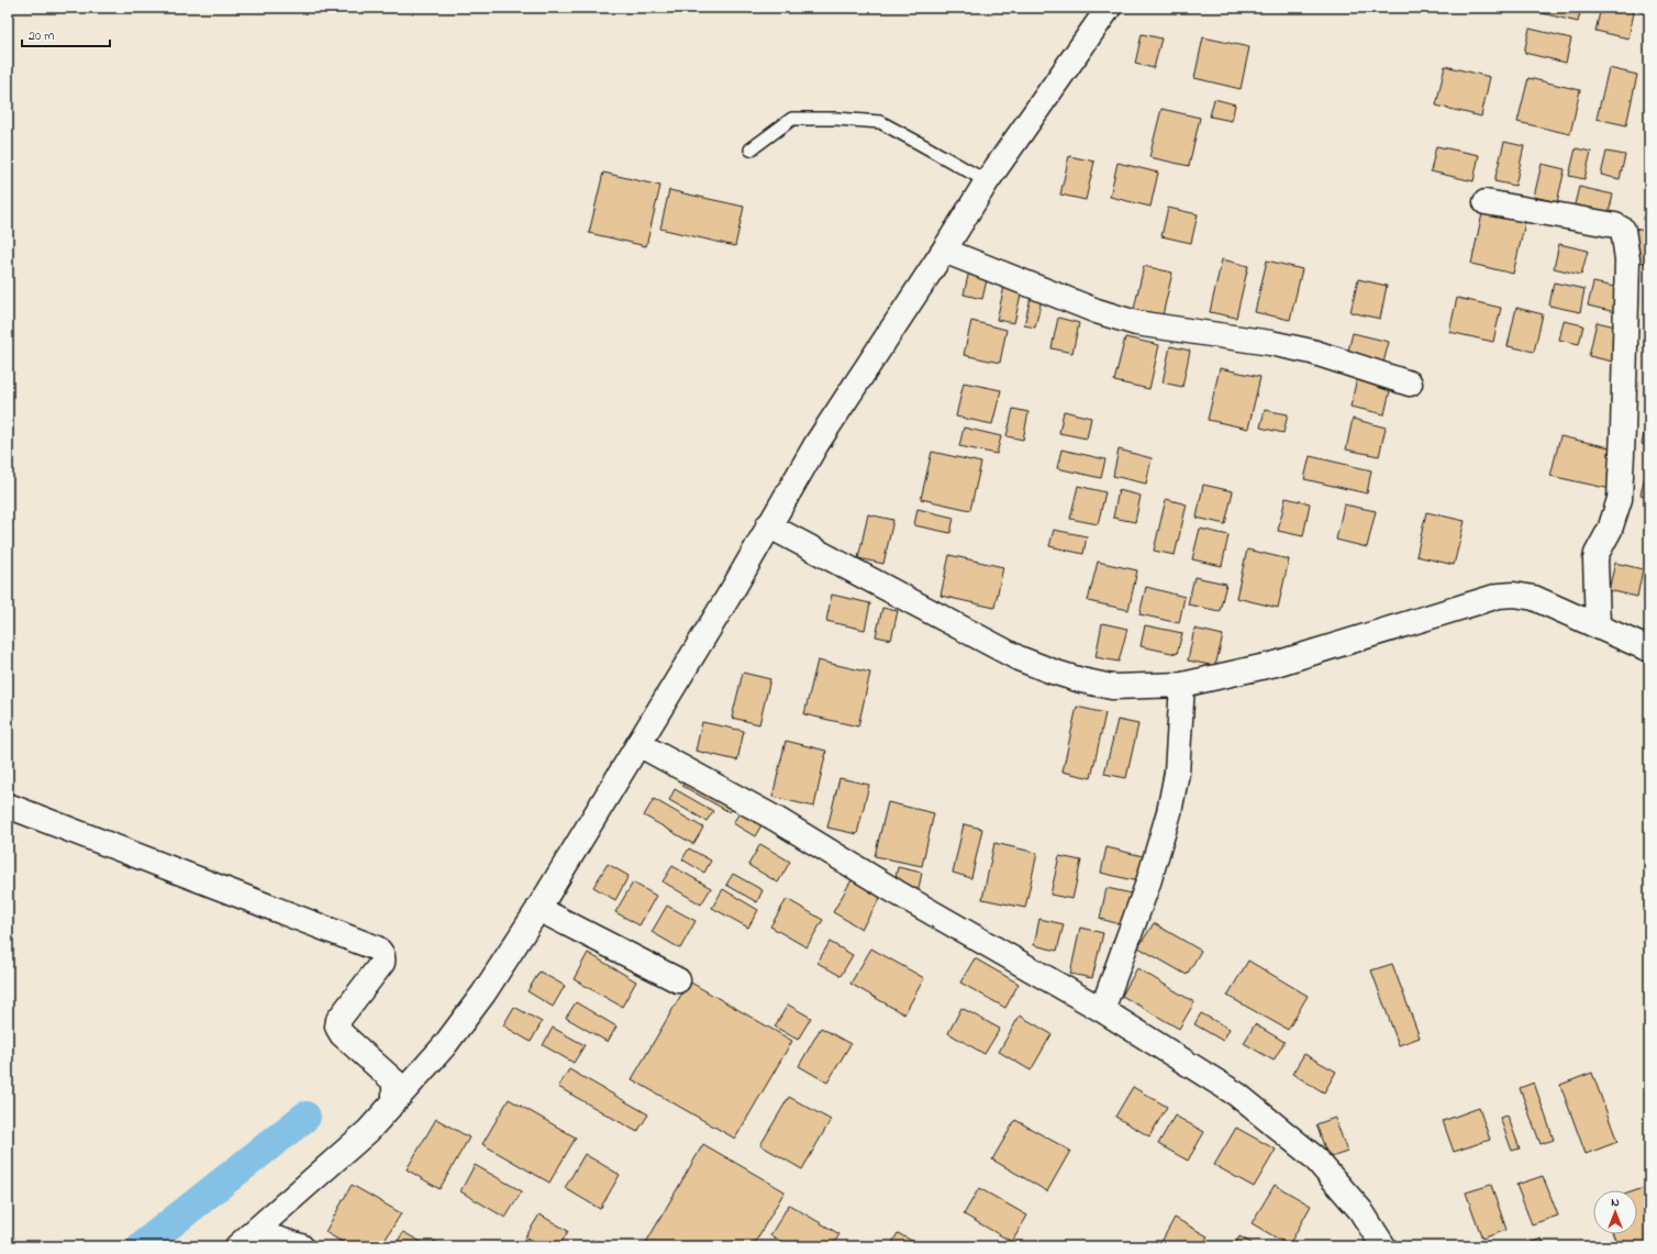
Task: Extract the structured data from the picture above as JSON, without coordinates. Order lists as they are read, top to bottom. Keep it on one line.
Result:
{"scale_bar":"20 m","north":"top"}
